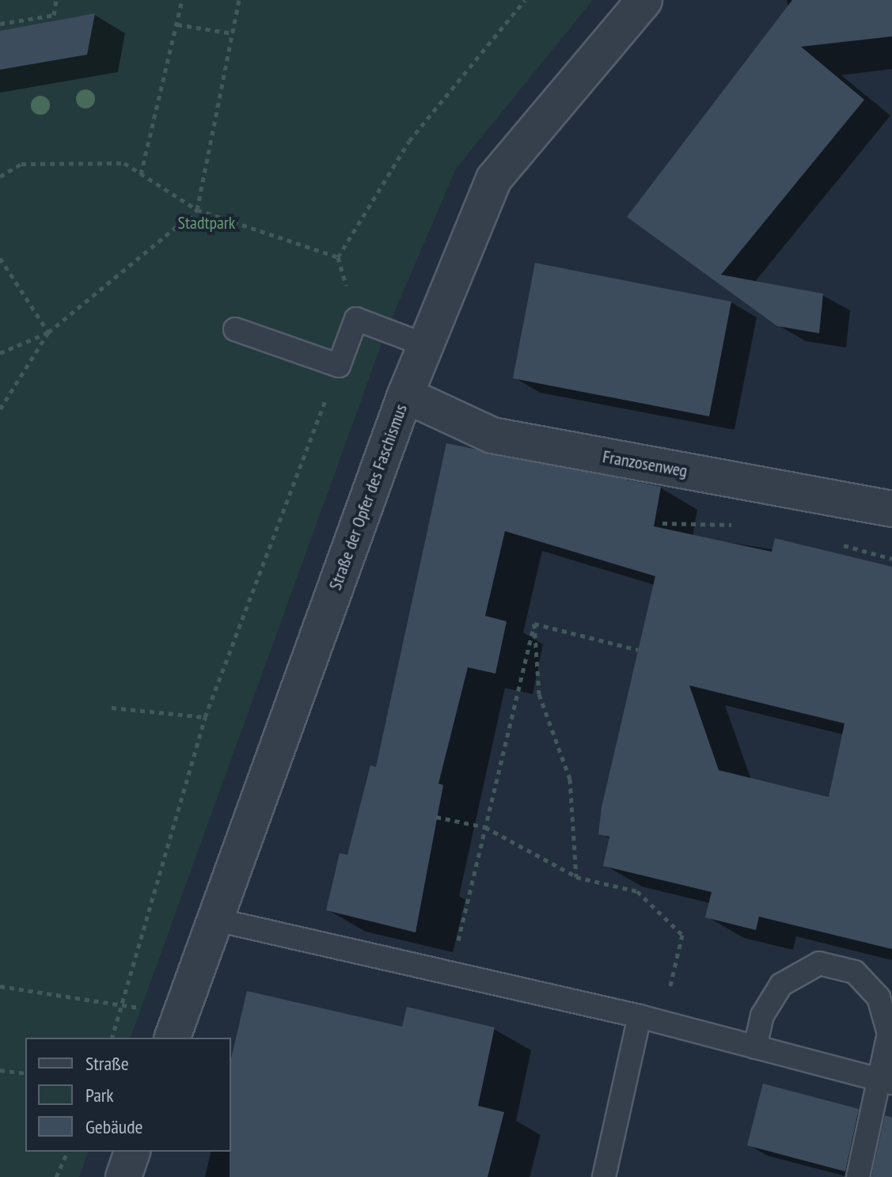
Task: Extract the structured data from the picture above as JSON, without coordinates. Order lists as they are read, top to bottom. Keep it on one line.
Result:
{"streets":{"street":["Franzosenweg","Straße der Opfer des Faschismus"]},"crossings":[["Franzosenweg","Straße der Opfer des Faschismus"]],"parks":["Stadtpark"],"legend":["Straße","Park","Gebäude"]}
